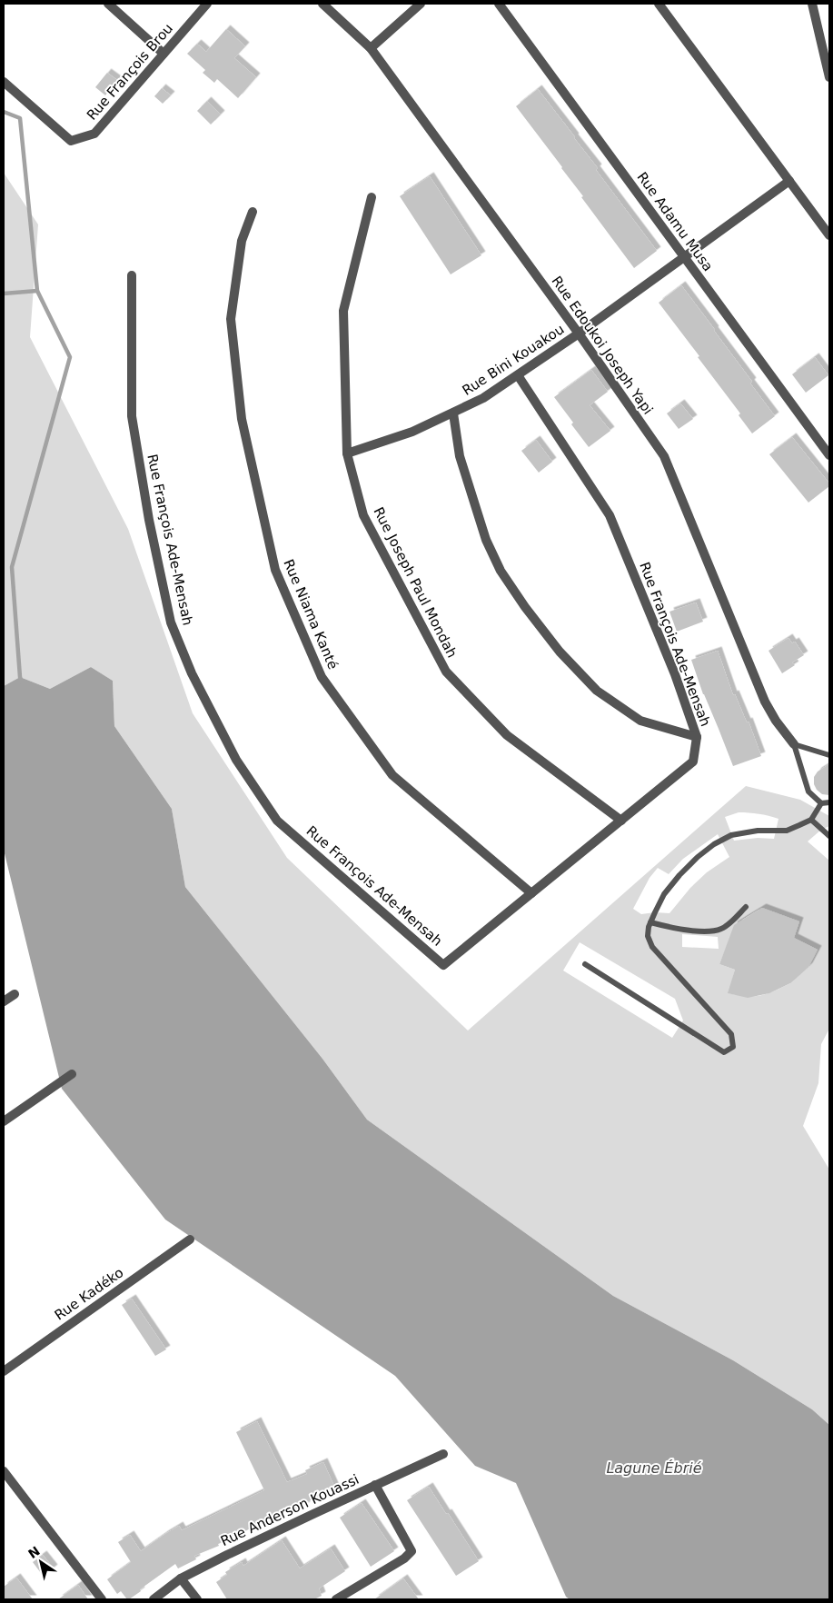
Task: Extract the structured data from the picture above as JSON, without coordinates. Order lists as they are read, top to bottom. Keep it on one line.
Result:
{"streets":{"street":["Rue François Brou","Rue Adamu Musa","Rue Edoukoi Joseph Yapi","Rue Bini Kouakou","Rue François Ade-Mensah","Rue Joseph Paul Mondah","Rue Niama Kanté","Rue Kadéko","Rue Anderson Kouassi"]},"crossings":[["Rue Adamu Musa","Rue Bini Kouakou"],["Rue Edoukoi Joseph Yapi","Rue Bini Kouakou"],["Rue Bini Kouakou","Rue François Ade-Mensah"],["Rue Bini Kouakou","Rue Joseph Paul Mondah"],["Rue François Ade-Mensah","Rue Joseph Paul Mondah"],["Rue François Ade-Mensah","Rue Niama Kanté"]],"water":["Lagune Ébrié"],"north":"top left"}
